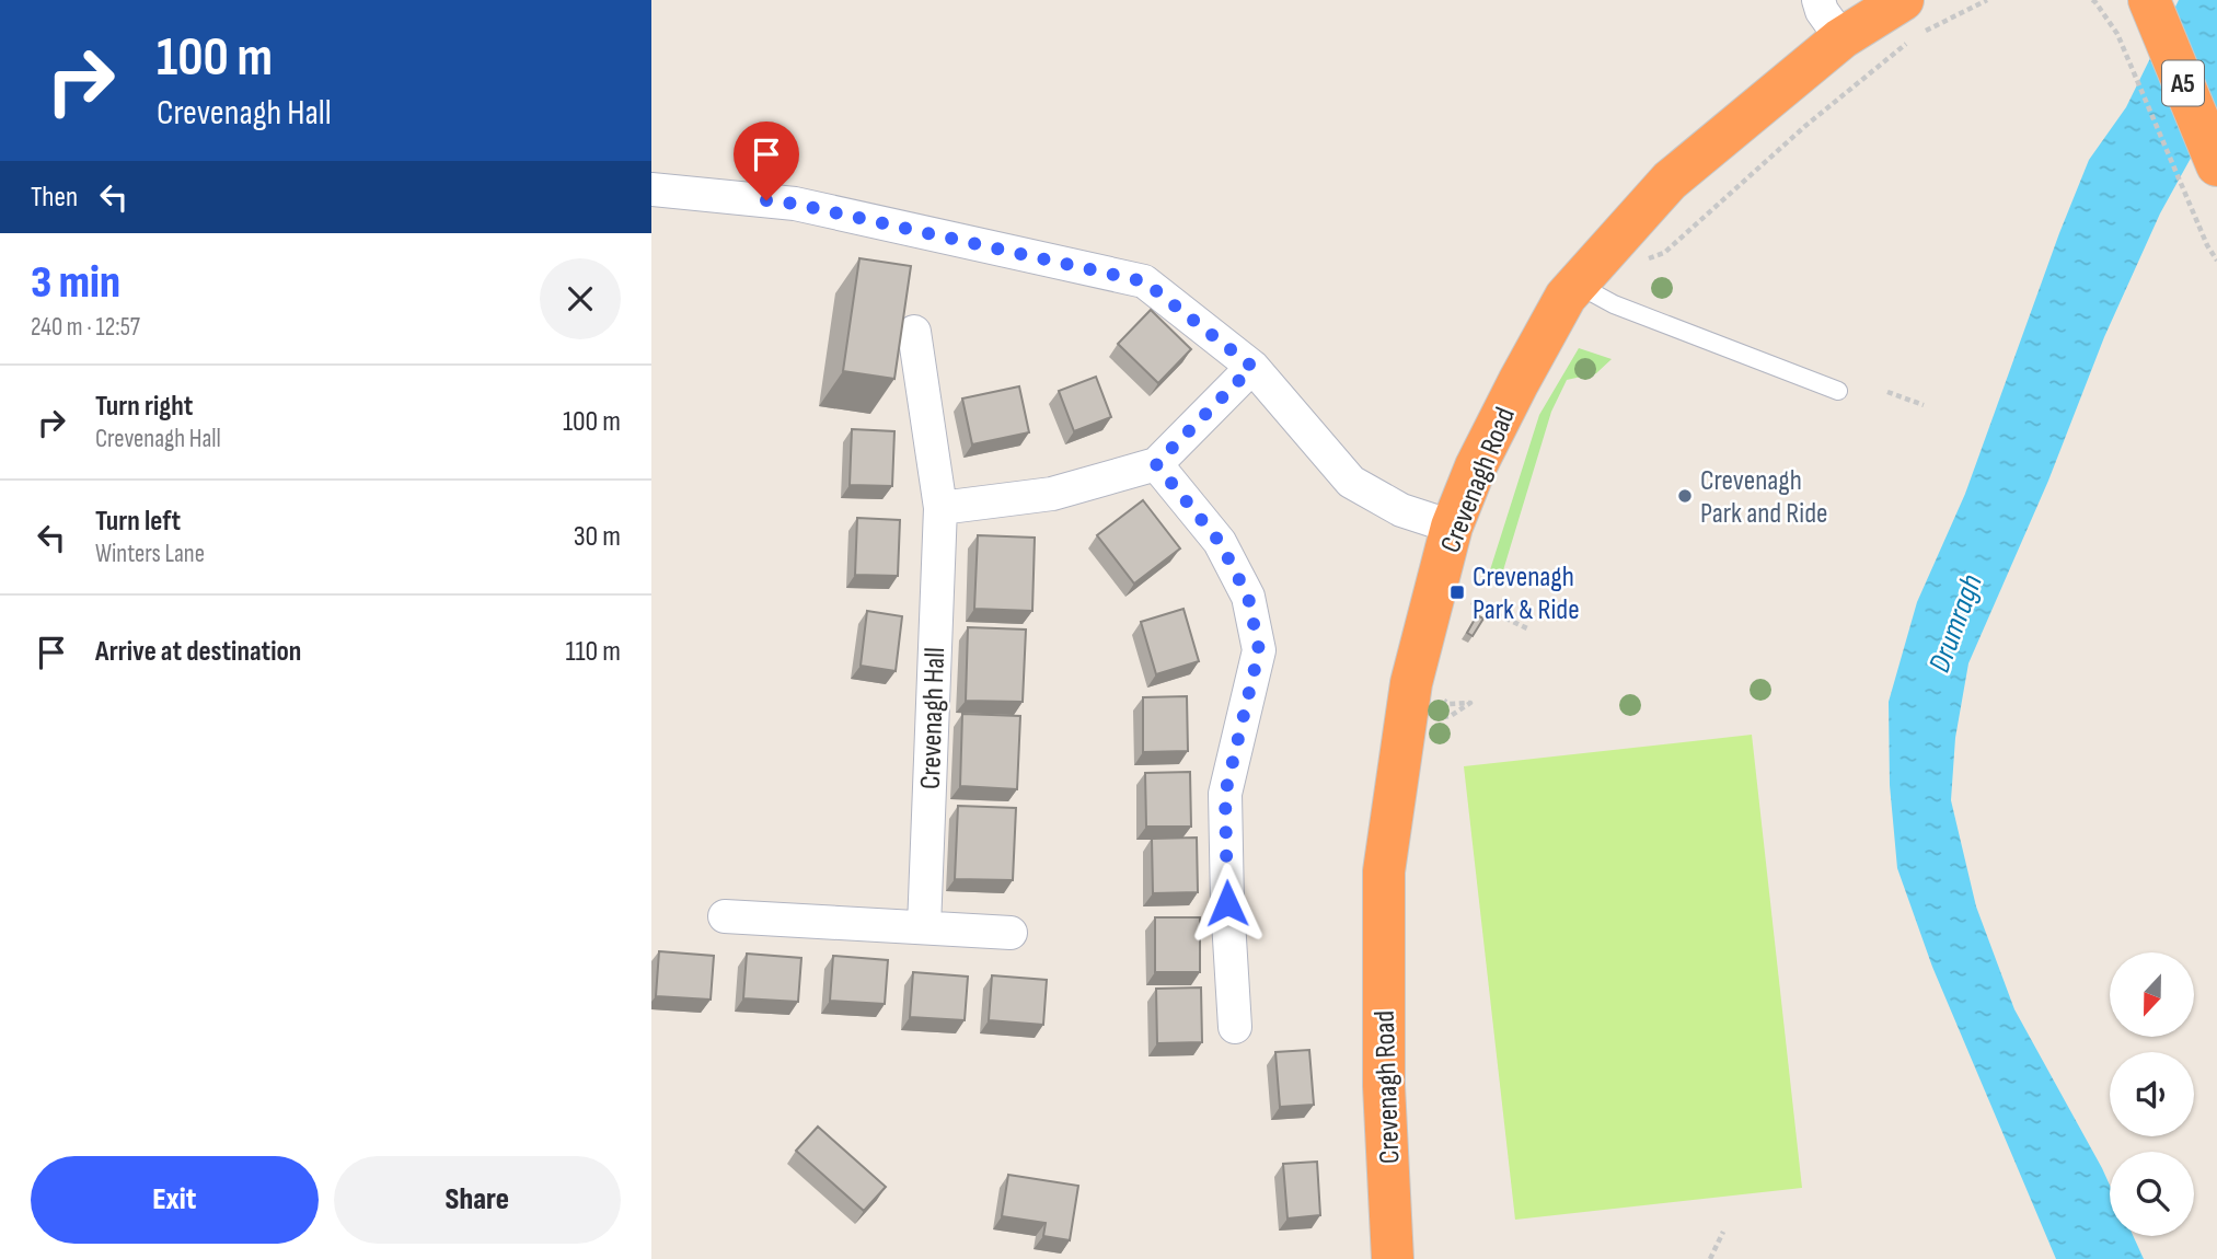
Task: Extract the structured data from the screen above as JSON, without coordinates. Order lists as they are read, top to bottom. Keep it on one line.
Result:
{"streets":{"highway":["A5","Crevenagh Road"],"street":["Crevenagh Hall"]},"water":["Drumragh"],"places":{"other":["Crevenagh Park and Ride"],"transit":["Crevenagh Park & Ride"]},"north":"bottom","page":{"turn":["100 m","Crevenagh Hall"],"then":"Then","heading":["3 min","240 m · 12:57"],"list":[{"name":"Turn right","note":"Crevenagh Hall","value":"100 m"},{"name":"Turn left","note":"Winters Lane","value":"30 m"},{"name":"Arrive at destination","value":"110 m"}],"buttons":["Exit","Share"]}}
